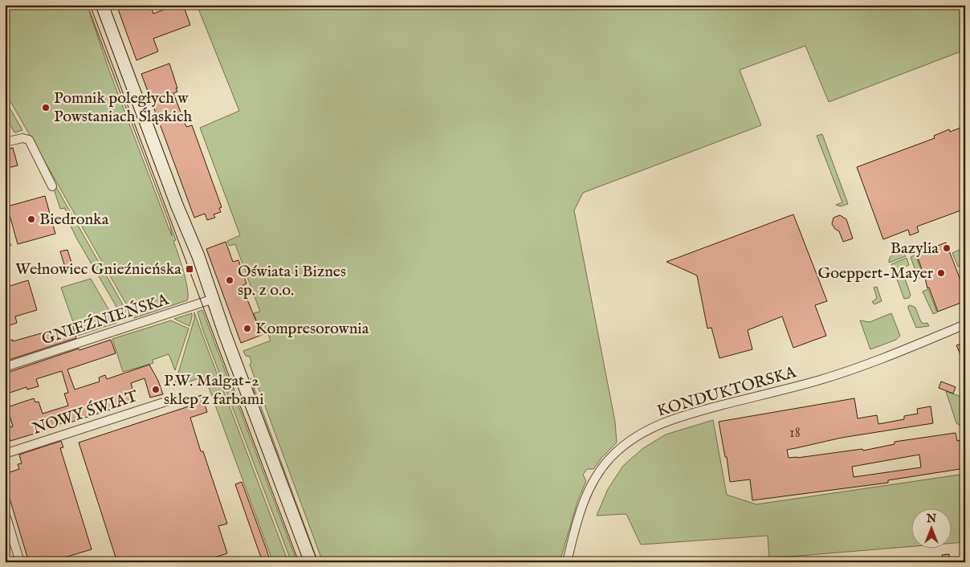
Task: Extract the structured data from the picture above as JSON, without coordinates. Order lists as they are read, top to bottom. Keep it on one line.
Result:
{"streets":{"street":["GNIEŹNIEŃSKA","KONDUKTORSKA","NOWY ŚWIAT"]},"places":{"other":["Pomnik poległych w Powstaniach Śląskich","Biedronka","Bazylia","Goeppert-Mayer","Oświata i Biznes sp. z o.o.","Kompresorownia","P.W. Malgat-2 sklep z farbami"],"transit":["Wełnowiec Gnieźnieńska"]},"house_numbers":["18"],"north":"top"}
